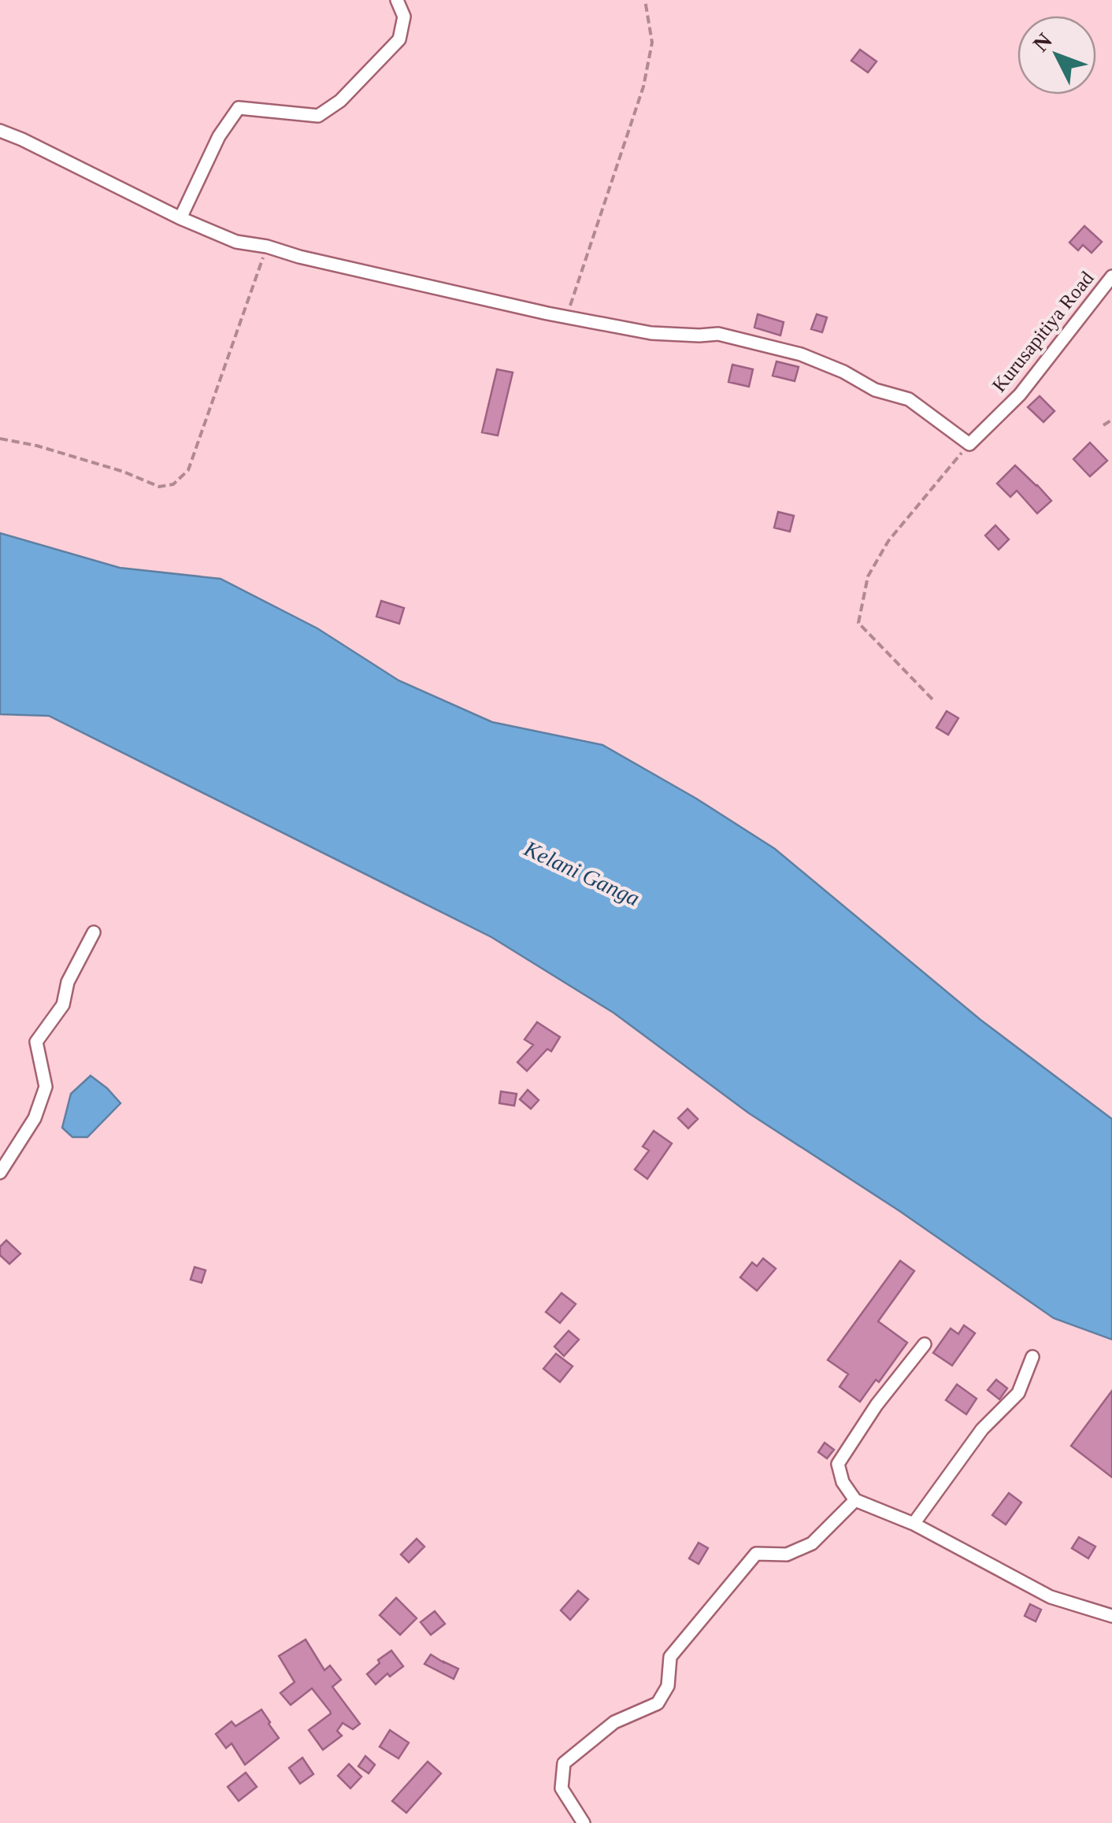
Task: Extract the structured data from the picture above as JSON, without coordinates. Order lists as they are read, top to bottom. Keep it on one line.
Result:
{"streets":{"street":["Kurusapitiya Road"]},"water":["Kelani Ganga"],"north":"top left"}
